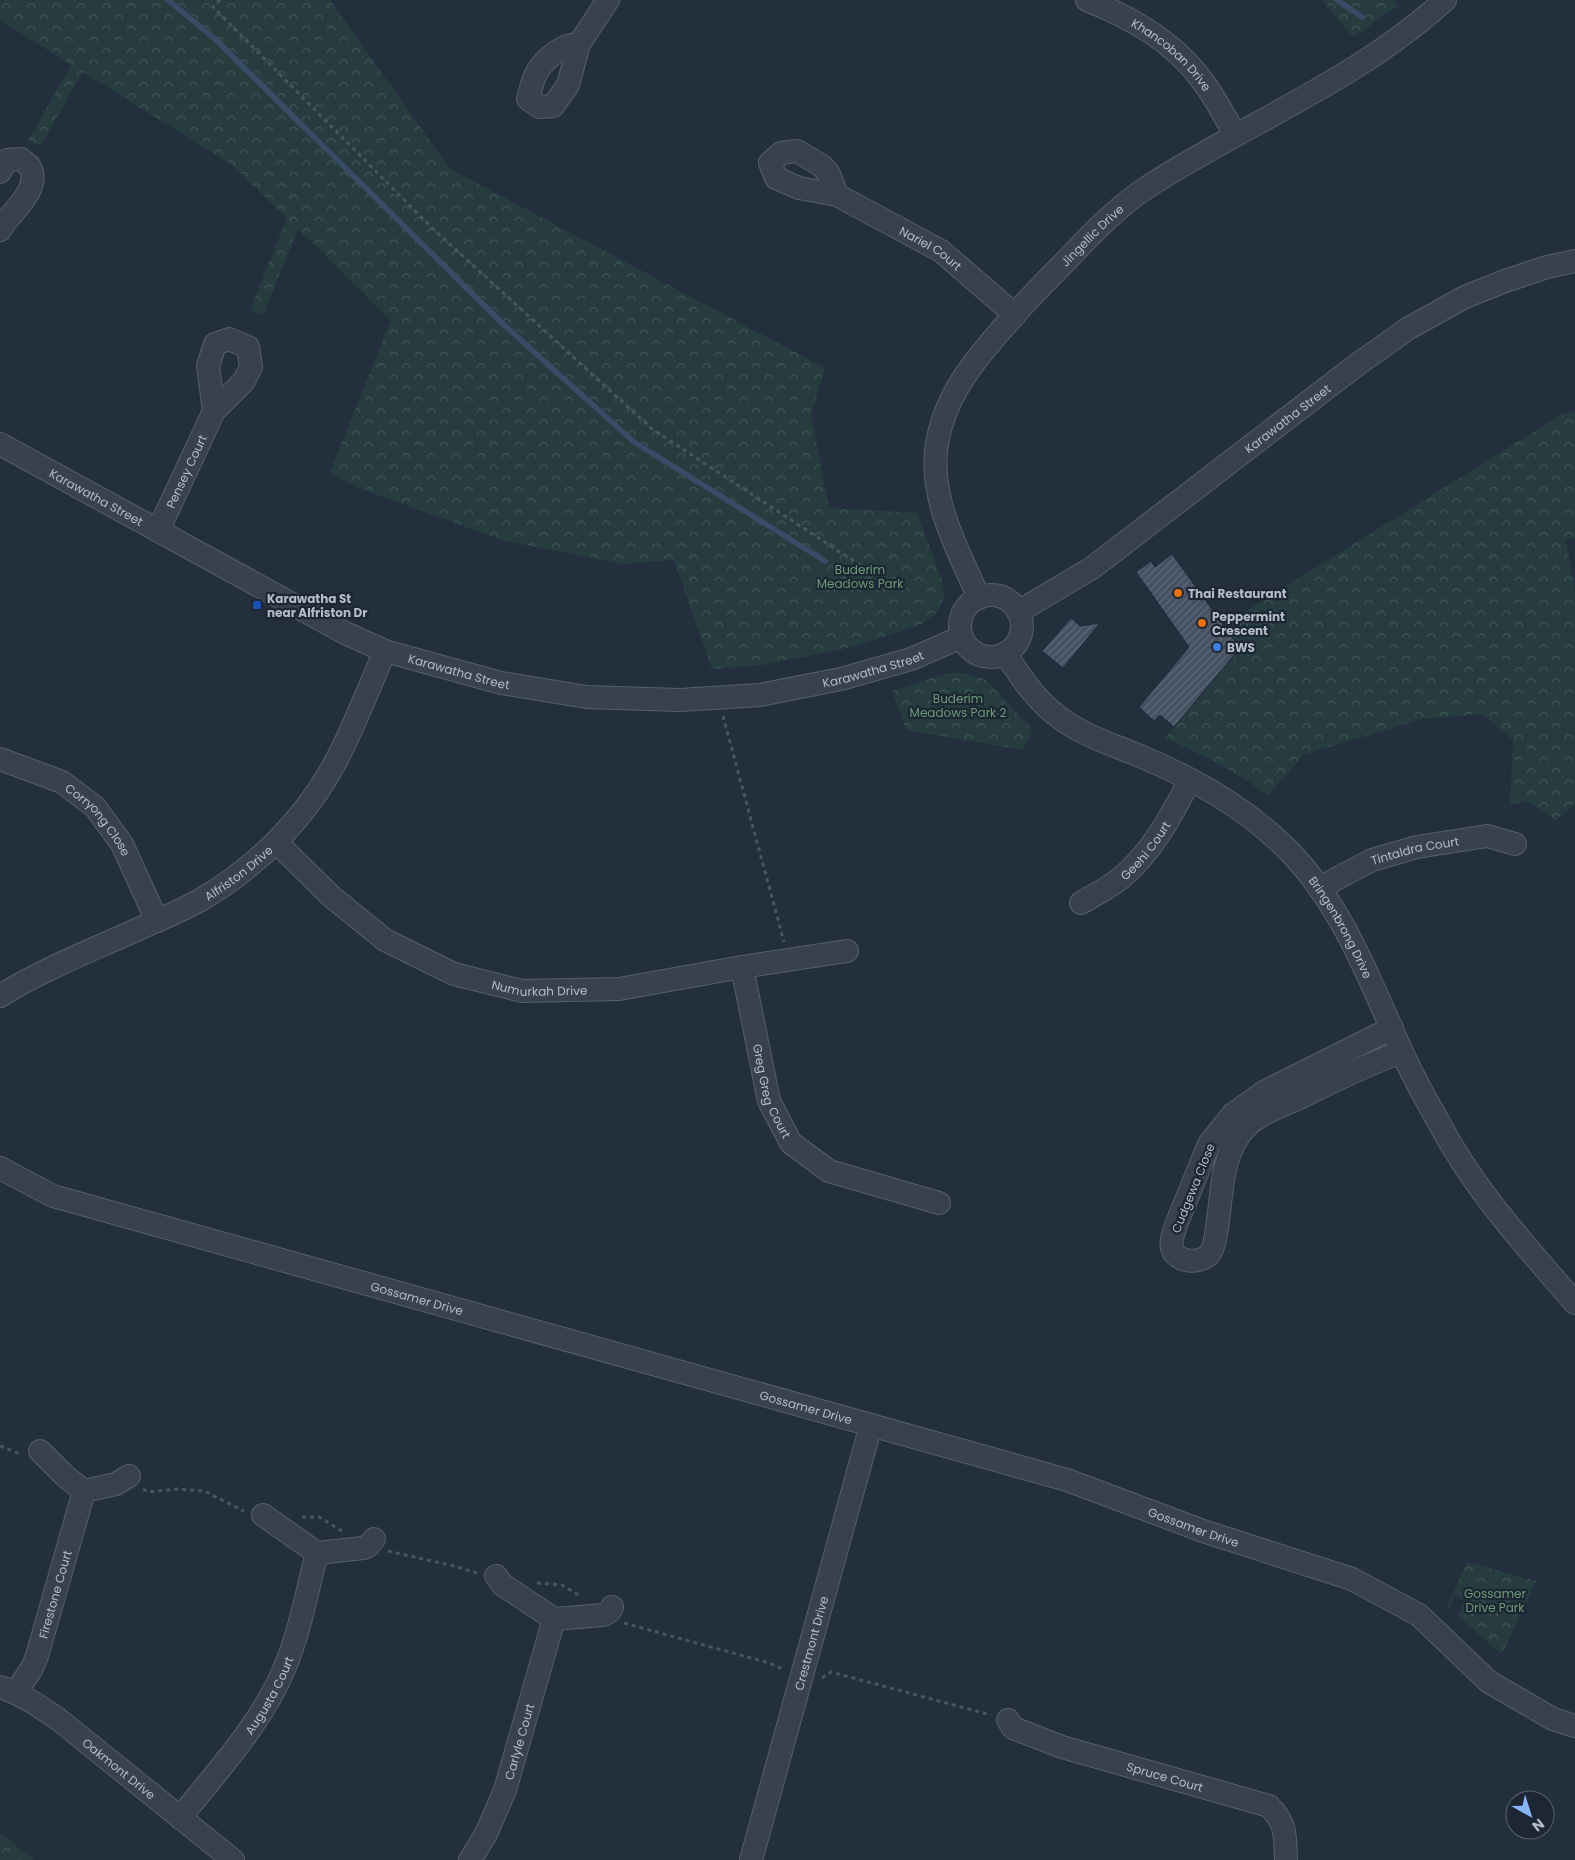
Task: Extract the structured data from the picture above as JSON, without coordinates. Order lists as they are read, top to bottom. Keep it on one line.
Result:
{"streets":{"street":["Khancoban Drive","Jingellic Drive","Nariel Court","Karawatha Street","Pensey Court","Corryong Close","Geehi Court","Tintaldra Court","Alfriston Drive","Bringenbrong Drive","Numurkah Drive","Greg Greg Court","Cudgewa Close","Gossamer Drive","Firestone Court","Crestmont Drive","Augusta Court","Carlyle Court","Oakmont Drive","Spruce Court"]},"crossings":[["Khancoban Drive","Jingellic Drive"],["Jingellic Drive","Nariel Court"],["Jingellic Drive","Karawatha Street"],["Jingellic Drive","Bringenbrong Drive"],["Karawatha Street","Pensey Court"],["Karawatha Street","Alfriston Drive"],["Karawatha Street","Bringenbrong Drive"],["Corryong Close","Alfriston Drive"],["Geehi Court","Bringenbrong Drive"],["Tintaldra Court","Bringenbrong Drive"],["Alfriston Drive","Numurkah Drive"],["Bringenbrong Drive","Cudgewa Close"],["Numurkah Drive","Greg Greg Court"],["Gossamer Drive","Crestmont Drive"],["Firestone Court","Oakmont Drive"],["Augusta Court","Oakmont Drive"]],"parks":["Buderim Meadows Park","Buderim Meadows Park 2","Gossamer Drive Park"],"places":{"other":["Thai Restaurant","Peppermint Crescent","BWS"],"transit":["Karawatha St near Alfriston Dr"]},"north":"bottom right"}
